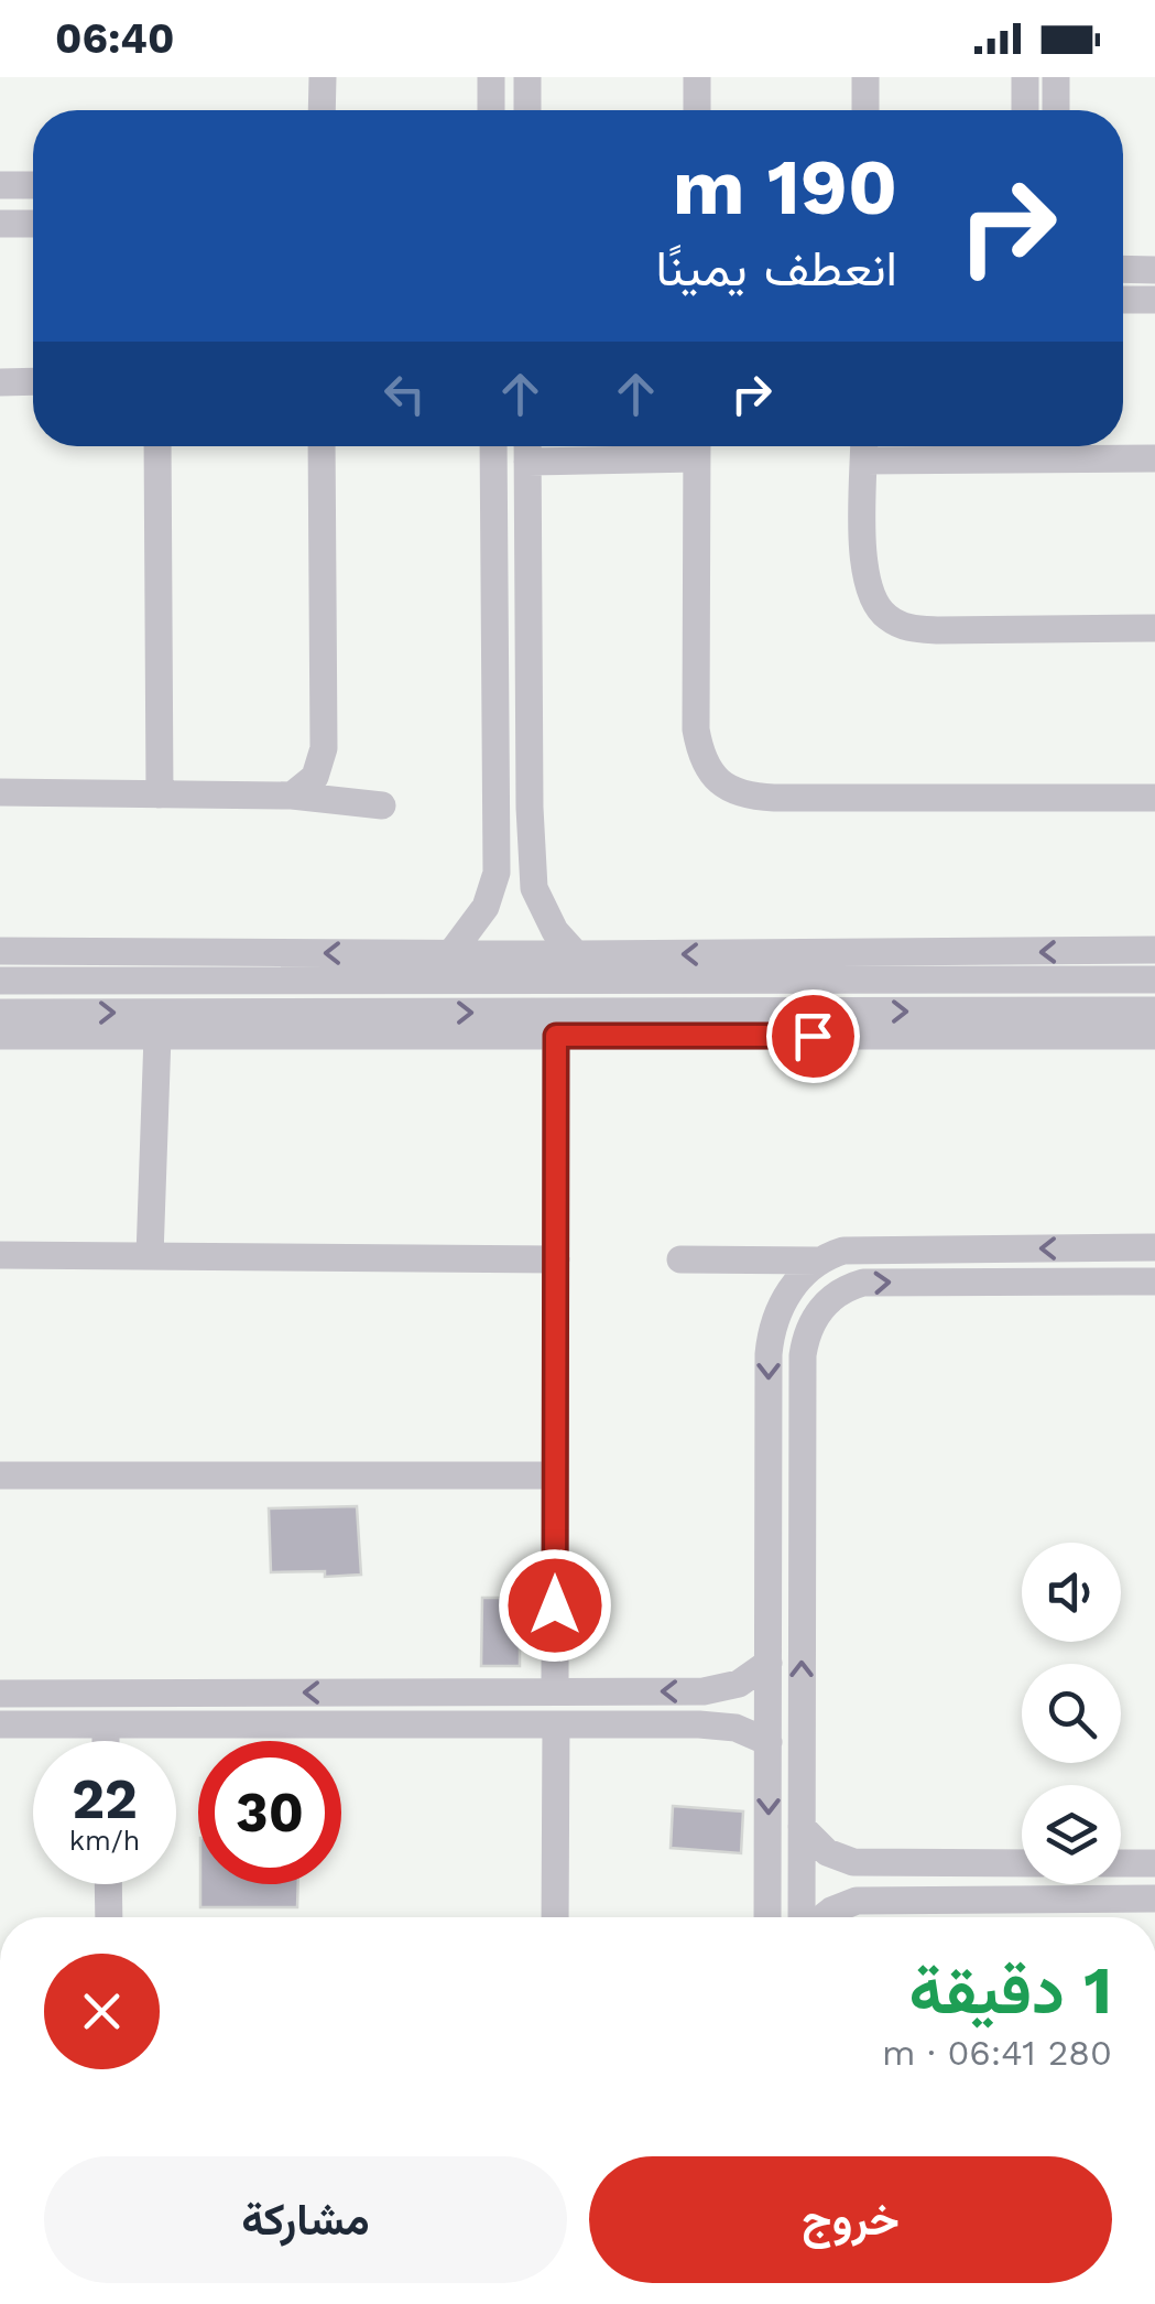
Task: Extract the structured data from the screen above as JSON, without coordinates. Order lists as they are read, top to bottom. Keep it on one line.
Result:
{"page":{"status":"06:40","turn":["190 m","انعطف يمينًا"],"speed":"22 km/h","limit":"30","heading":["1 دقيقة","280 m · 06:41"],"buttons":["خروج","مشاركة"]}}
